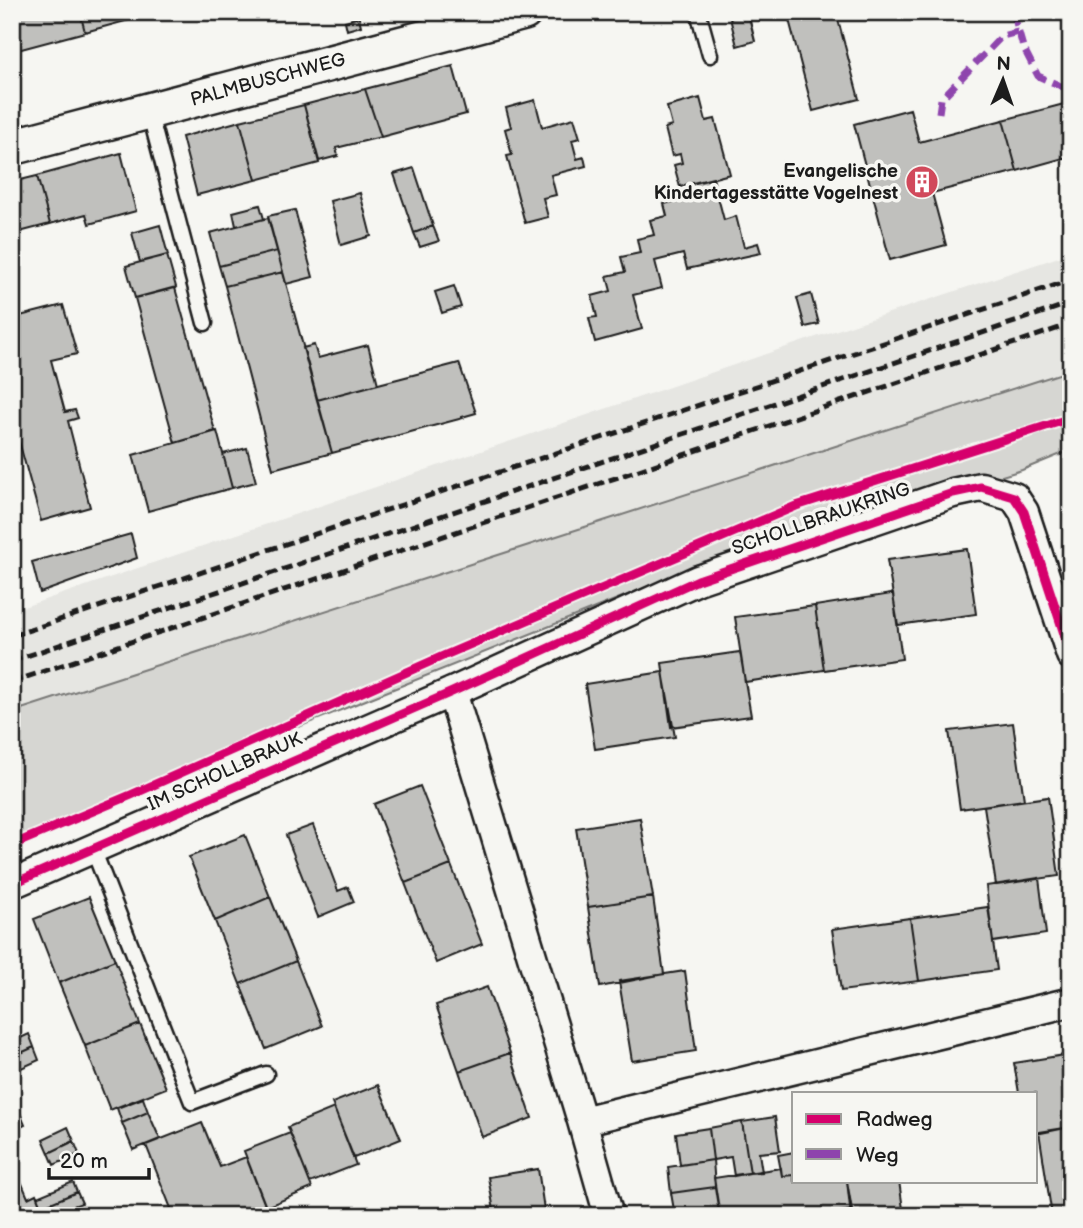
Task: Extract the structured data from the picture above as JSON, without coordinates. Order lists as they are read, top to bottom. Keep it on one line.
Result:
{"streets":{"street":["PALMBUSCHWEG","SCHOLLBRAUKRING","IM SCHOLLBRAUK"]},"crossings":[["SCHOLLBRAUKRING","IM SCHOLLBRAUK"]],"places":{"building":["Evangelische Kindertagesstätte Vogelnest"]},"legend":["Radweg","Weg"],"scale_bar":"20 m","north":"top"}
